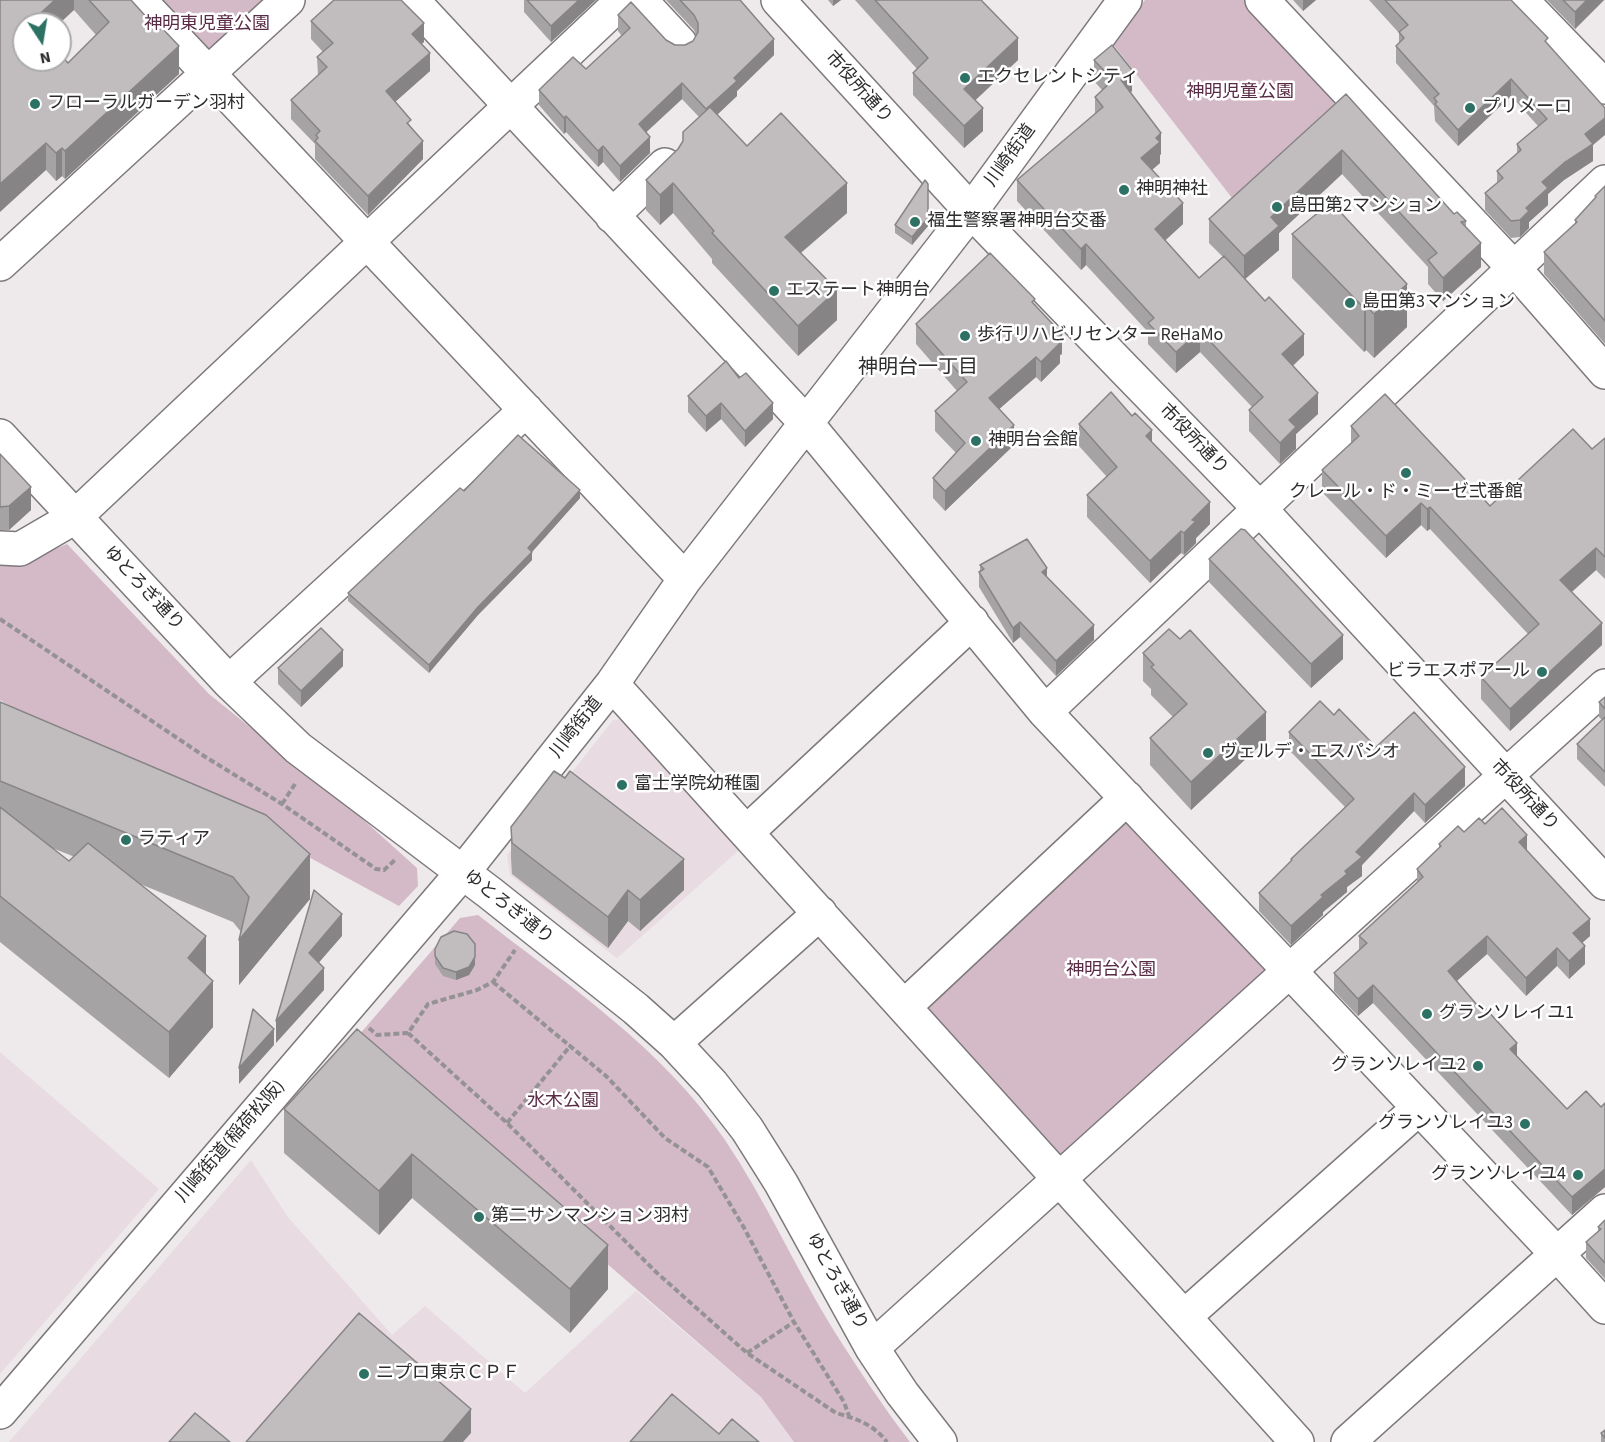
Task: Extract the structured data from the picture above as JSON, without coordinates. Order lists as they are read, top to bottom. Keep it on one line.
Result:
{"streets":{"street":["市役所通り","川崎街道","ゆとろぎ通り","川崎街道(稲荷松阪)"]},"crossings":[["市役所通り","川崎街道"],["川崎街道","ゆとろぎ通り"],["川崎街道","川崎街道(稲荷松阪)"],["ゆとろぎ通り","川崎街道(稲荷松阪)"]],"districts":["神明台一丁目"],"parks":["神明東児童公園","神明児童公園","神明台公園","水木公園"],"places":["エクセレントシティ","フローラルガーデン羽村","プリメーロ","神明神社","島田第2マンション","福生警察署神明台交番","エステート神明台","島田第3マンション","歩行リハビリセンター ReHaMo","神明台会館","クレール・ド・ミーゼ弍番館","ビラエスポアール","ヴェルデ・エスパシオ","富士学院幼稚園","ラティア","グランソレイユ1","グランソレイユ2","グランソレイユ3","グランソレイユ4","第二サンマンション羽村","ニプロ東京ＣＰＦ"],"north":"bottom"}
